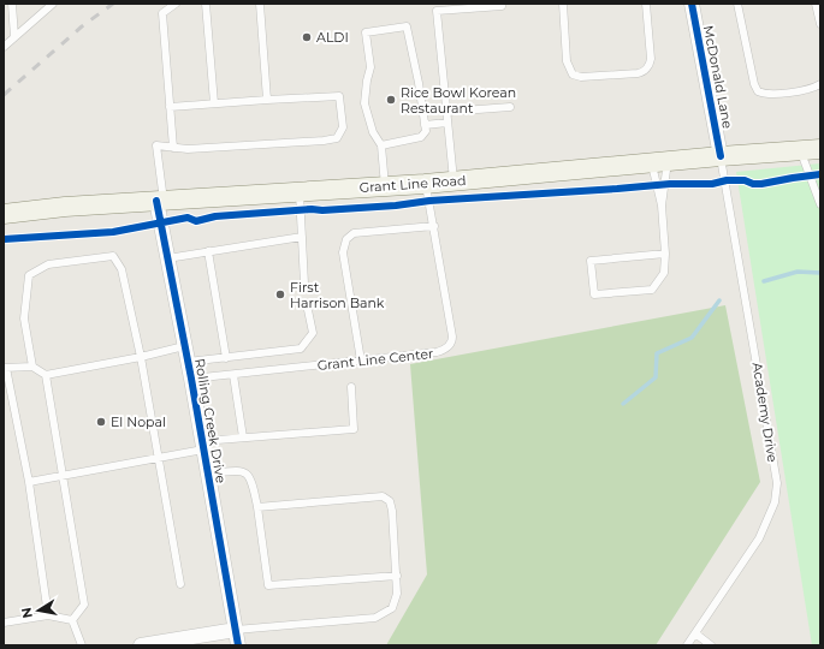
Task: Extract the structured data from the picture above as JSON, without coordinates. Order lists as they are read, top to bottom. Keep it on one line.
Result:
{"streets":{"main road":["Grant Line Road"],"street":["McDonald Lane","Rolling Creek Drive"],"lane":["Grant Line Center","Academy Drive"]},"crossings":[["McDonald Lane","Grant Line Road"],["McDonald Lane","Academy Drive"],["Grant Line Road","Grant Line Center"],["Grant Line Road","Academy Drive"],["Grant Line Road","Rolling Creek Drive"],["Grant Line Center","Rolling Creek Drive"]],"places":["ALDI","Rice Bowl Korean Restaurant","First Harrison Bank","El Nopal"],"north":"left"}
